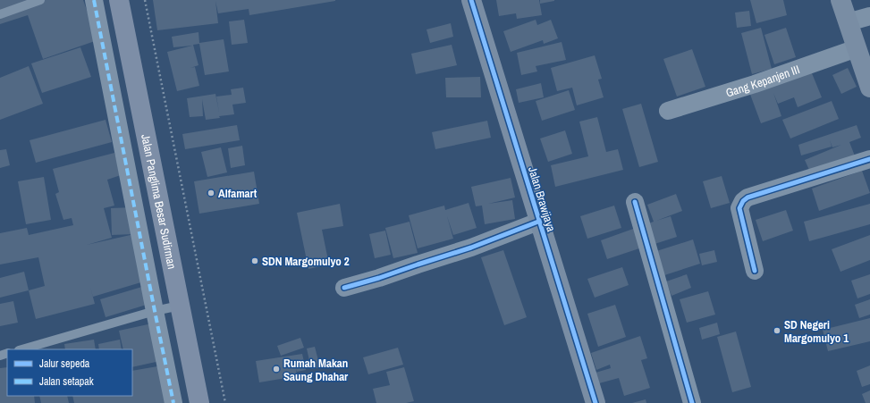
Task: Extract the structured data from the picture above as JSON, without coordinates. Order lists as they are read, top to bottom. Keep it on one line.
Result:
{"streets":{"main road":["Jalan Panglima Besar Sudirman"],"street":["Gang Kepanjen III","Jalan Brawijaya"]},"places":["Alfamart","SDN Margomulyo 2","SD Negeri Margomulyo 1","Rumah Makan Saung Dhahar"],"legend":["Jalur sepeda","Jalan setapak"]}
